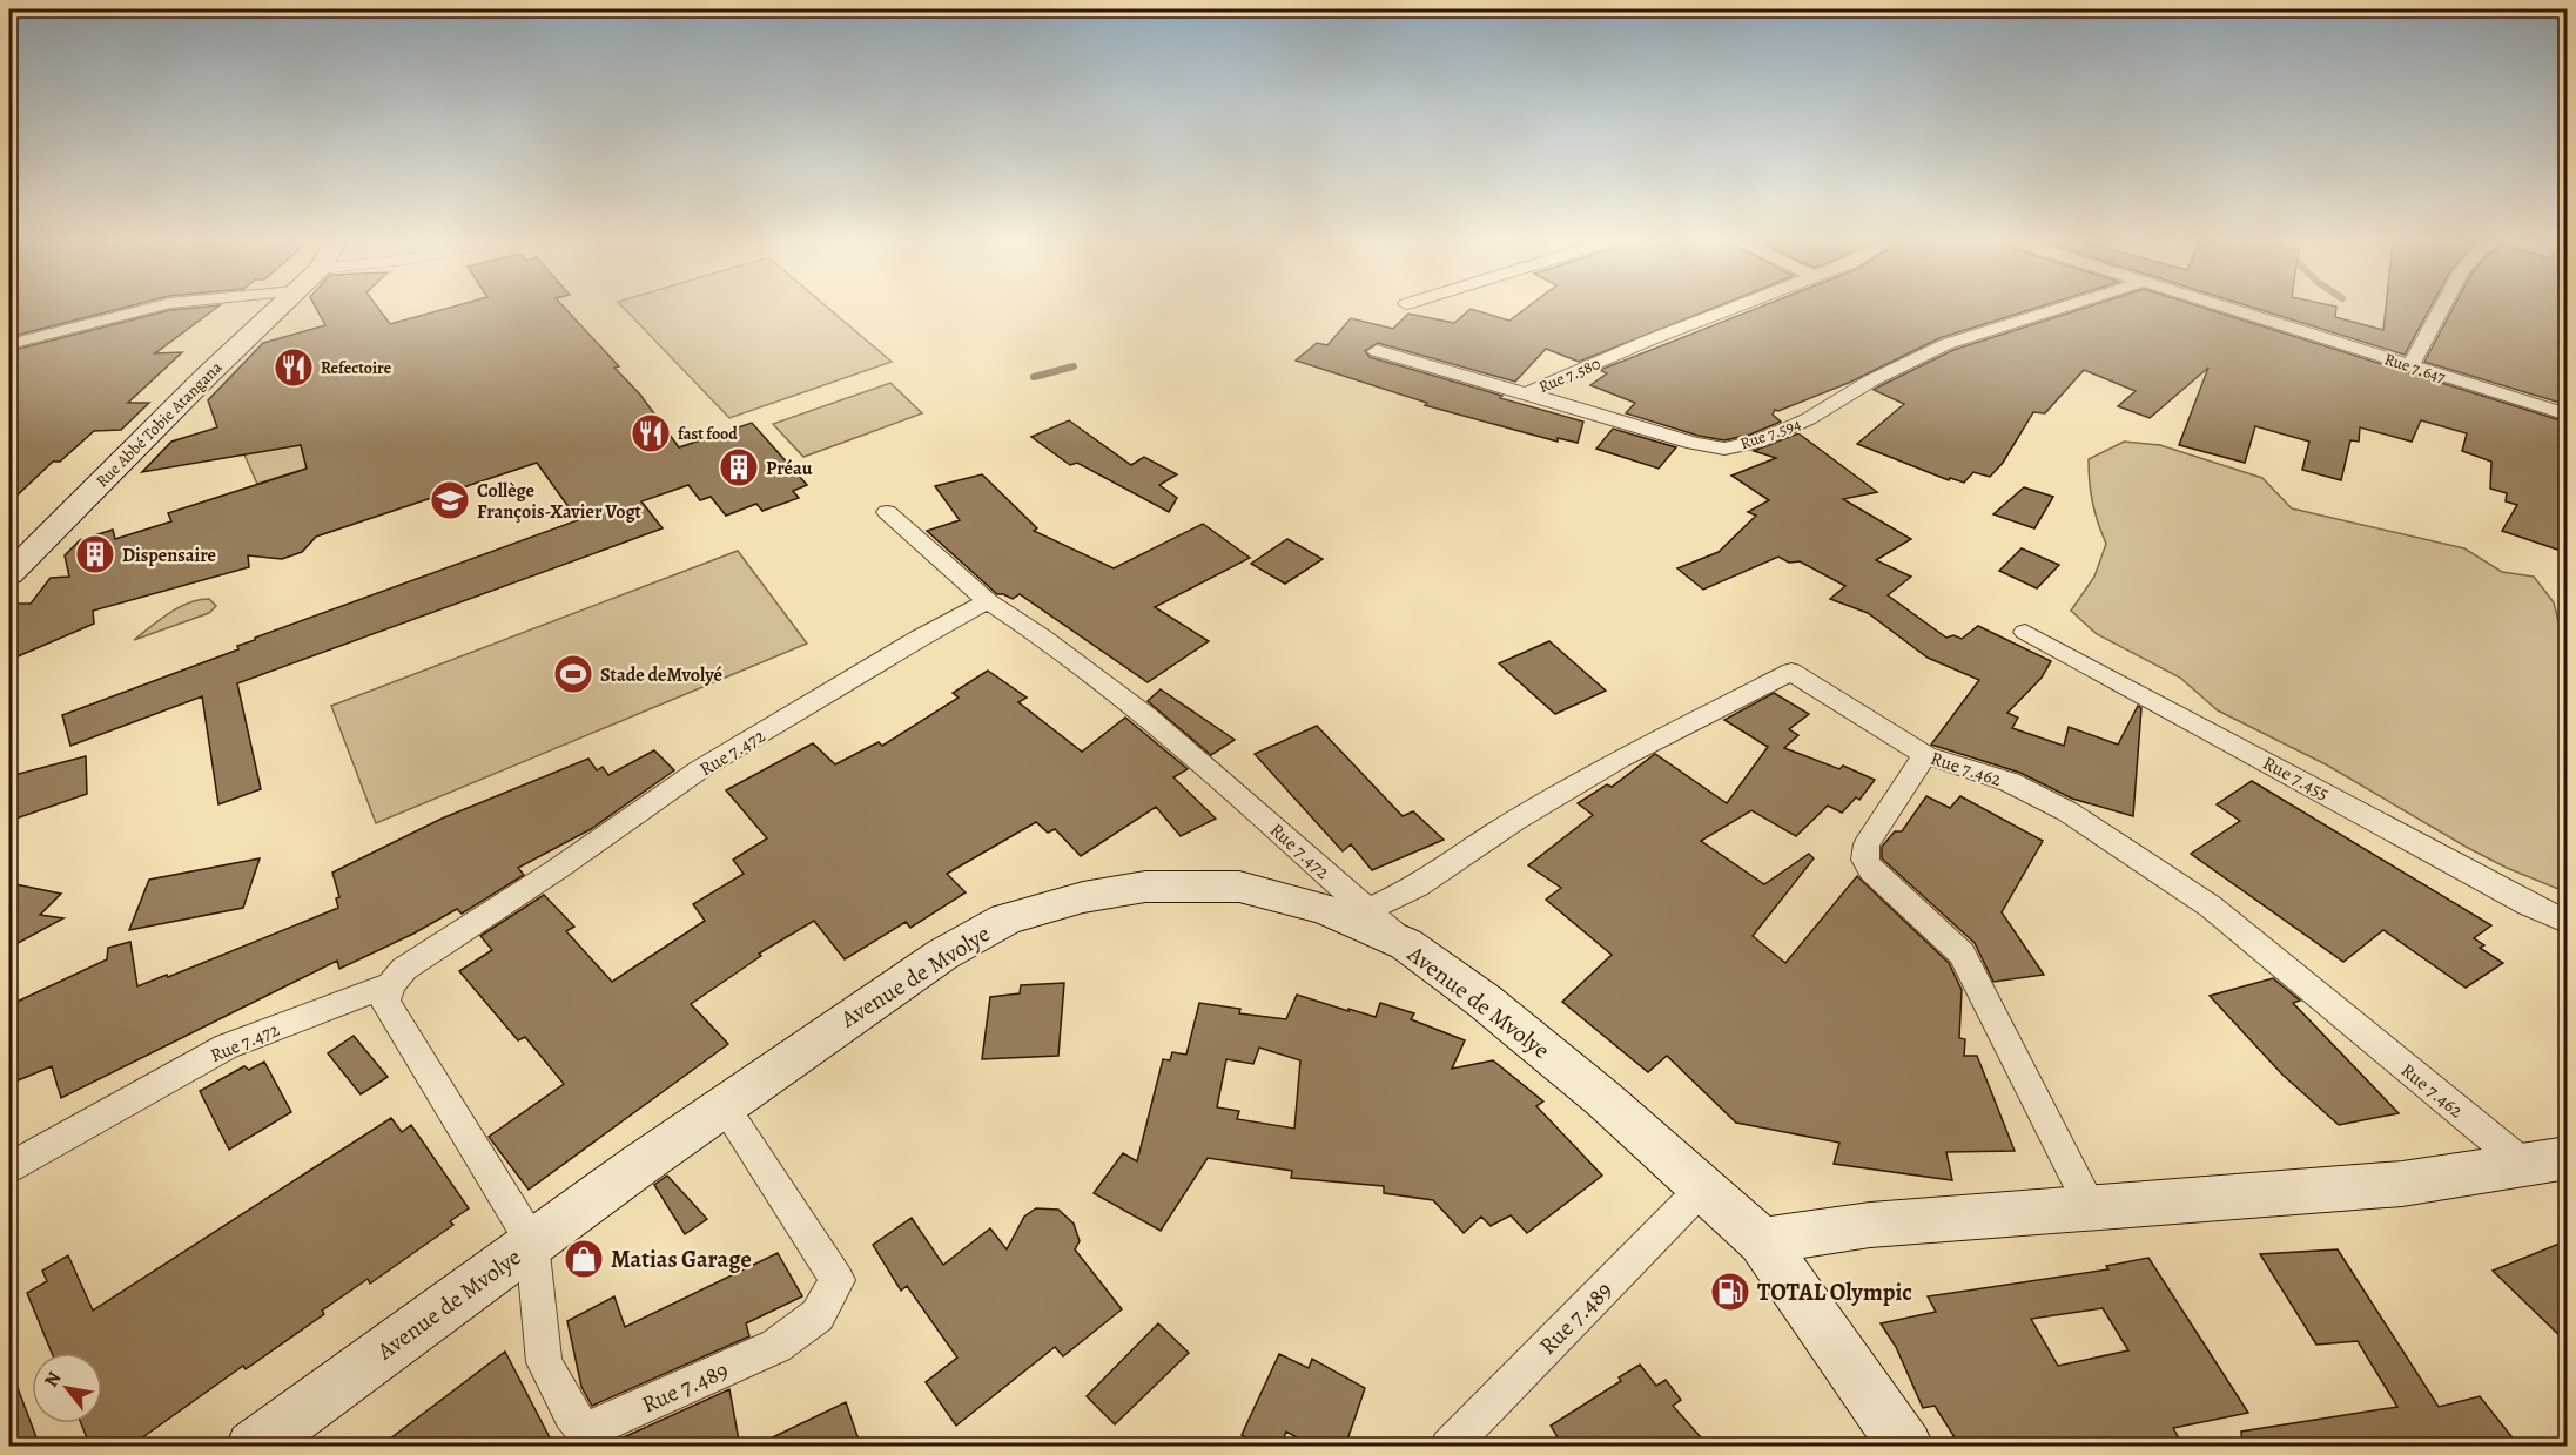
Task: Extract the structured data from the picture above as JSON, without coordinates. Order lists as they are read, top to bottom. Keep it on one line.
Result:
{"streets":{"street":["Rue 7.647","Rue 7.580","Rue Abbé Tobie Atangana","Rue 7.594","Rue 7.472","Rue 7.462","Rue 7.455","Avenue de Mvolye","Rue 7.489"]},"crossings":[["Rue 7.580","Rue 7.594"],["Rue 7.472","Rue 7.462"],["Rue 7.472","Avenue de Mvolye"],["Rue 7.472","Rue 7.489"],["Avenue de Mvolye","Rue 7.489"]],"places":{"restaurant":["Refectoire","fast food"],"building":["Préau","Dispensaire"],"school or university":["Collège François-Xavier Vogt"],"sports":["Stade deMvolyé"],"shop":["Matias Garage"],"fuel station":["TOTAL Olympic"]},"north":"top left"}
